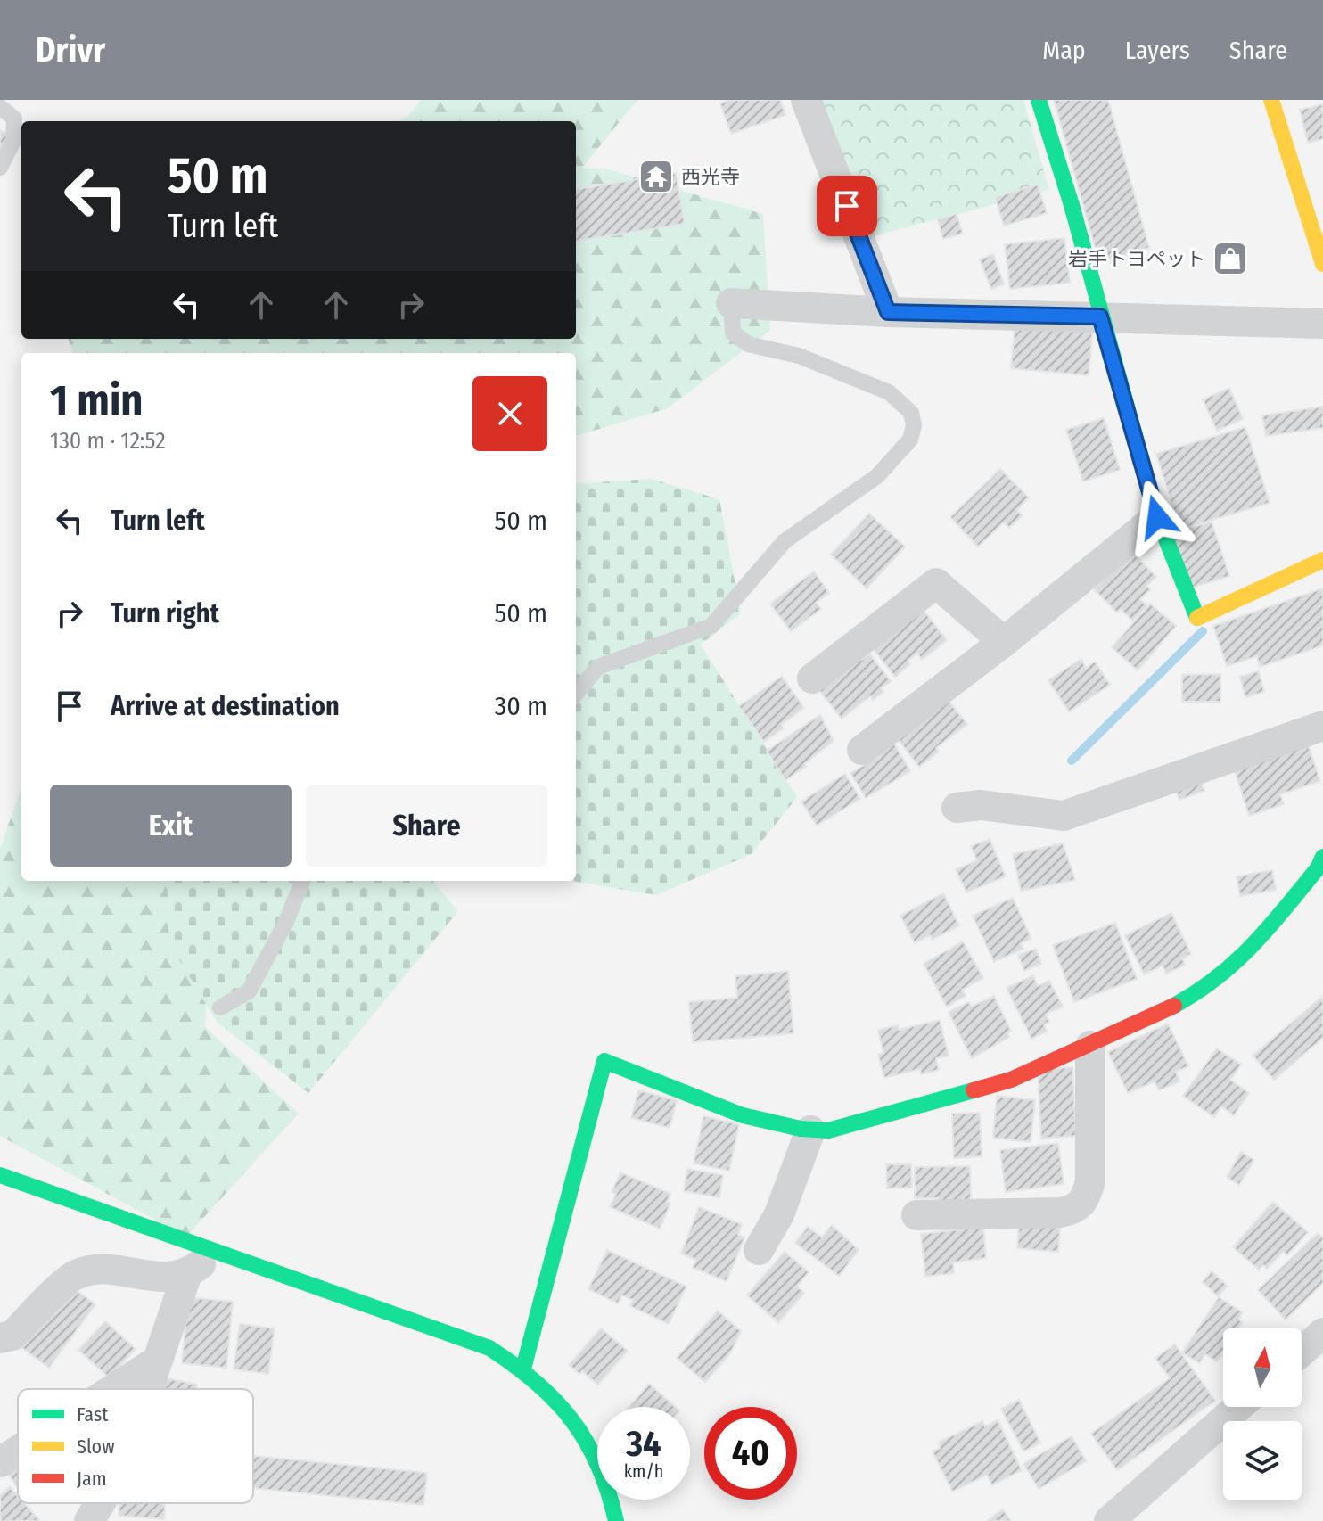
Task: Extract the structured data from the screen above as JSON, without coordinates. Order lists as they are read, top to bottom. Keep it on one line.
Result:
{"places":{"temple":["西光寺"],"shop":["岩手トヨペット"]},"legend":["Fast","Slow","Jam"],"north":"top","page":{"header":"Drivr","nav":["Map","Layers","Share"],"turn":["50 m","Turn left"],"heading":["1 min","130 m · 12:52"],"list":[{"name":"Turn left","value":"50 m"},{"name":"Turn right","value":"50 m"},{"name":"Arrive at destination","value":"30 m"}],"buttons":["Exit","Share"],"speed":"34 km/h","limit":"40"}}
